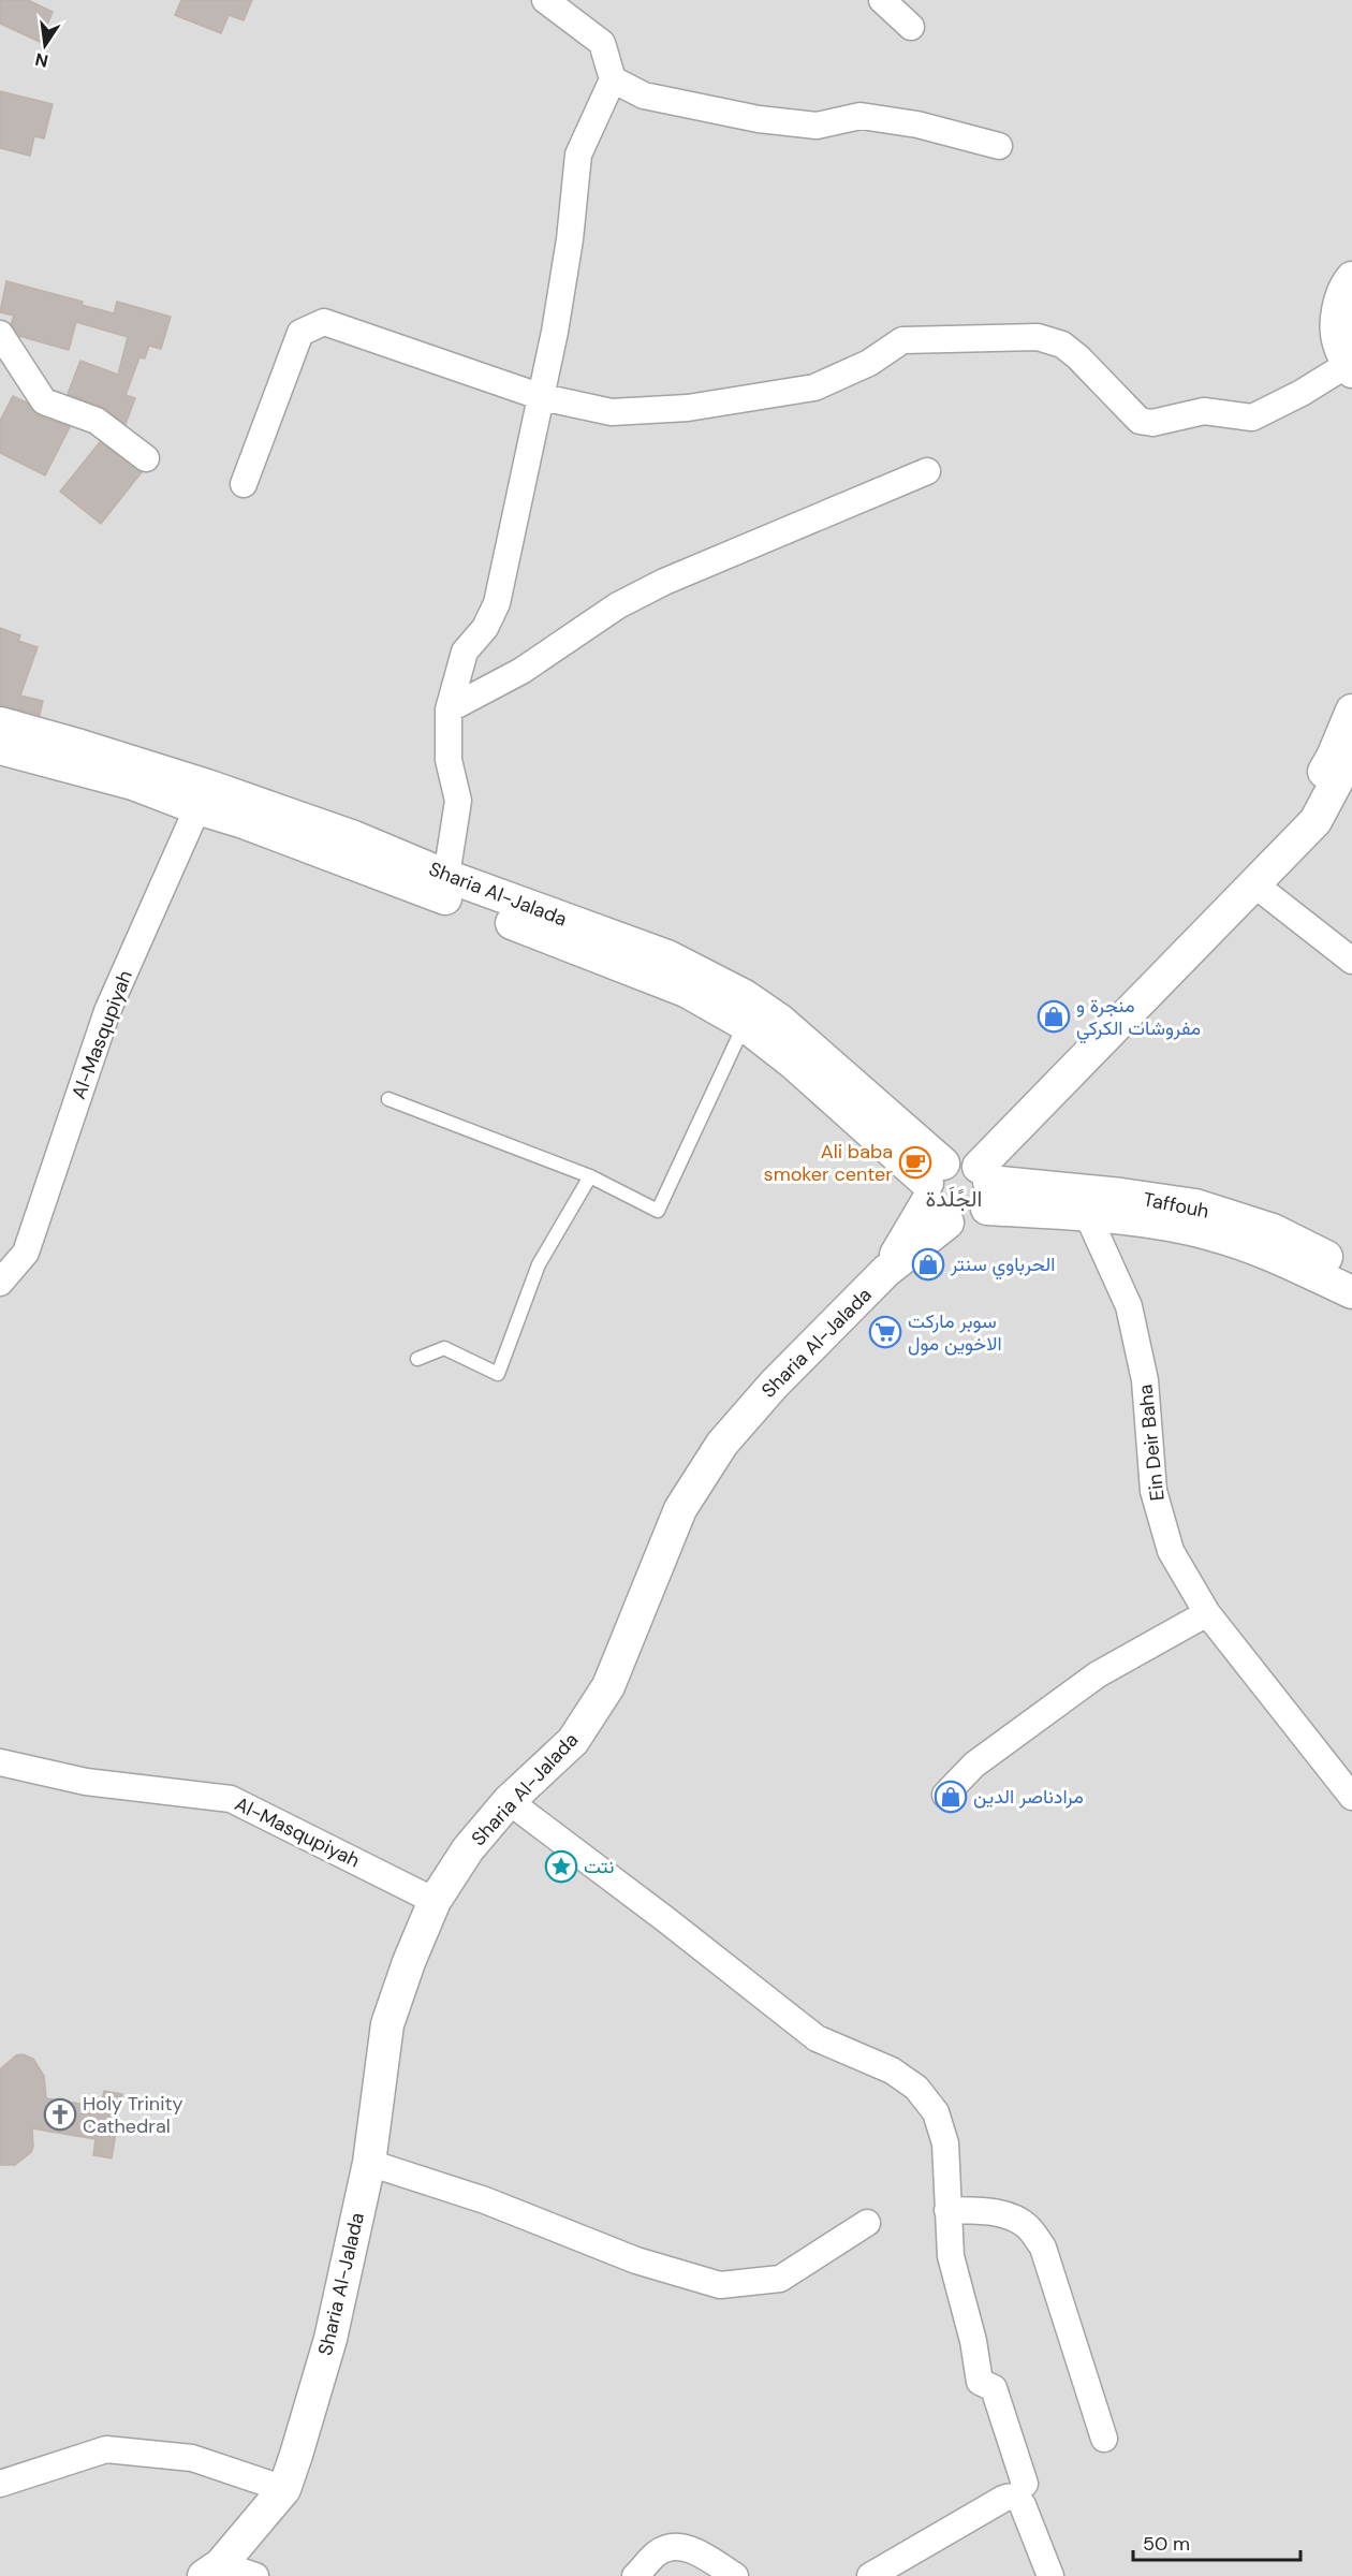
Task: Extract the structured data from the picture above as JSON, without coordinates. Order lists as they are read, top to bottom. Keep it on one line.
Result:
{"streets":{"street":["Sharia Al-Jalada","Al-Masqupiyah","Taffouh","Ein Deir Baha"]},"crossings":[["Sharia Al-Jalada","Al-Masqupiyah"],["Taffouh","Ein Deir Baha"]],"districts":["الجًلَدة"],"places":{"shop":["منجرة و مفروشات الكركي","الحرباوي سنتر","مرادناصر الدين"],"cafe":["Ali baba smoker center"],"supermarket":["سوبر ماركت الاخوين مول"],"place":["نتت"],"church":["Holy Trinity Cathedral"]},"scale_bar":"50 m","north":"bottom"}
